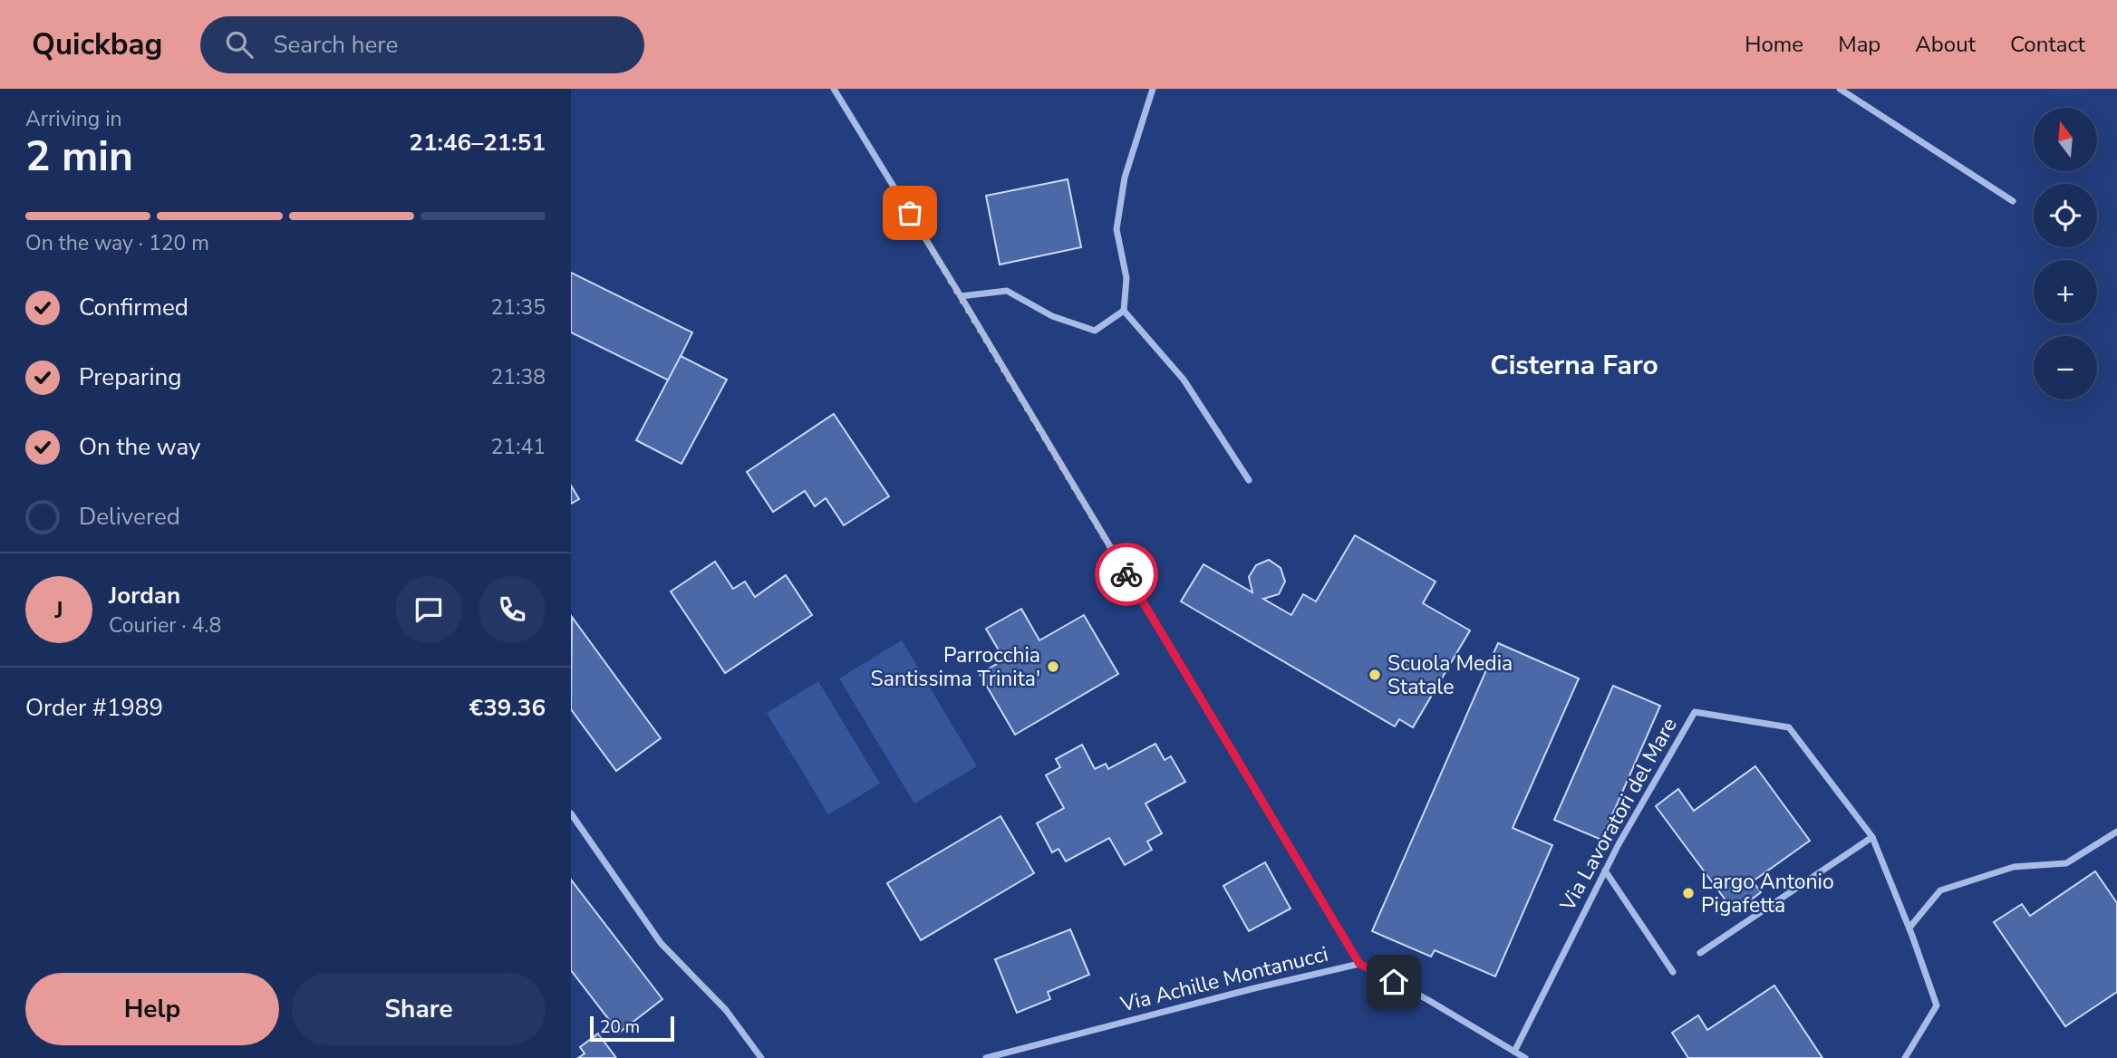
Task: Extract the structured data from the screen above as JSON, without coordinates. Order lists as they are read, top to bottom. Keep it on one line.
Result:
{"streets":{"street":["Via Lavoratori del Mare","Via Achille Montanucci"]},"crossings":[["Via Lavoratori del Mare","Via Achille Montanucci"]],"districts":["Cisterna Faro"],"places":["Parrocchia Santissima Trinita'","Scuola Media Statale","Largo Antonio Pigafetta"],"scale_bar":"20 m","north":"top","page":{"header":"Quickbag","search":"Search here","nav":["Home","Map","About","Contact"],"heading":["2 min","Arriving in","21:46–21:51"],"panel":["Jordan","Courier · 4.8","Order #1989","€39.36"],"map_buttons":["+","−"],"bar":"On the way · 120 m","list":[["Confirmed","21:35"],["Preparing","21:38"],["On the way","21:41"],"Delivered"],"round":"J","buttons":["Help","Share"],"scale":"20 m"}}
